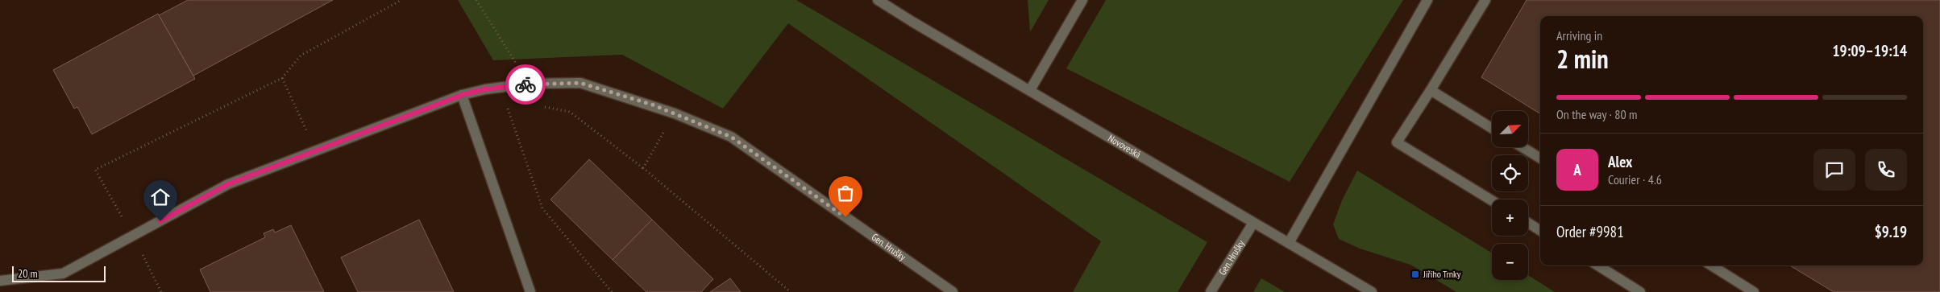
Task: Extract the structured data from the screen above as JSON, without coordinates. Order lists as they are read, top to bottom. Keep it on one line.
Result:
{"streets":{"street":["Novoveská","Gen. Hrušky"]},"crossings":[["Novoveská","Gen. Hrušky"]],"places":{"transit":["Jiřího Trnky"]},"scale_bar":"20 m","north":"top right","page":{"heading":["2 min","Arriving in","19:09–19:14"],"panel":["Alex","Courier · 4.6","Order #9981","$9.19"],"bar":"On the way · 80 m","map_buttons":["+","−"],"round":"A","scale":"20 m"}}
